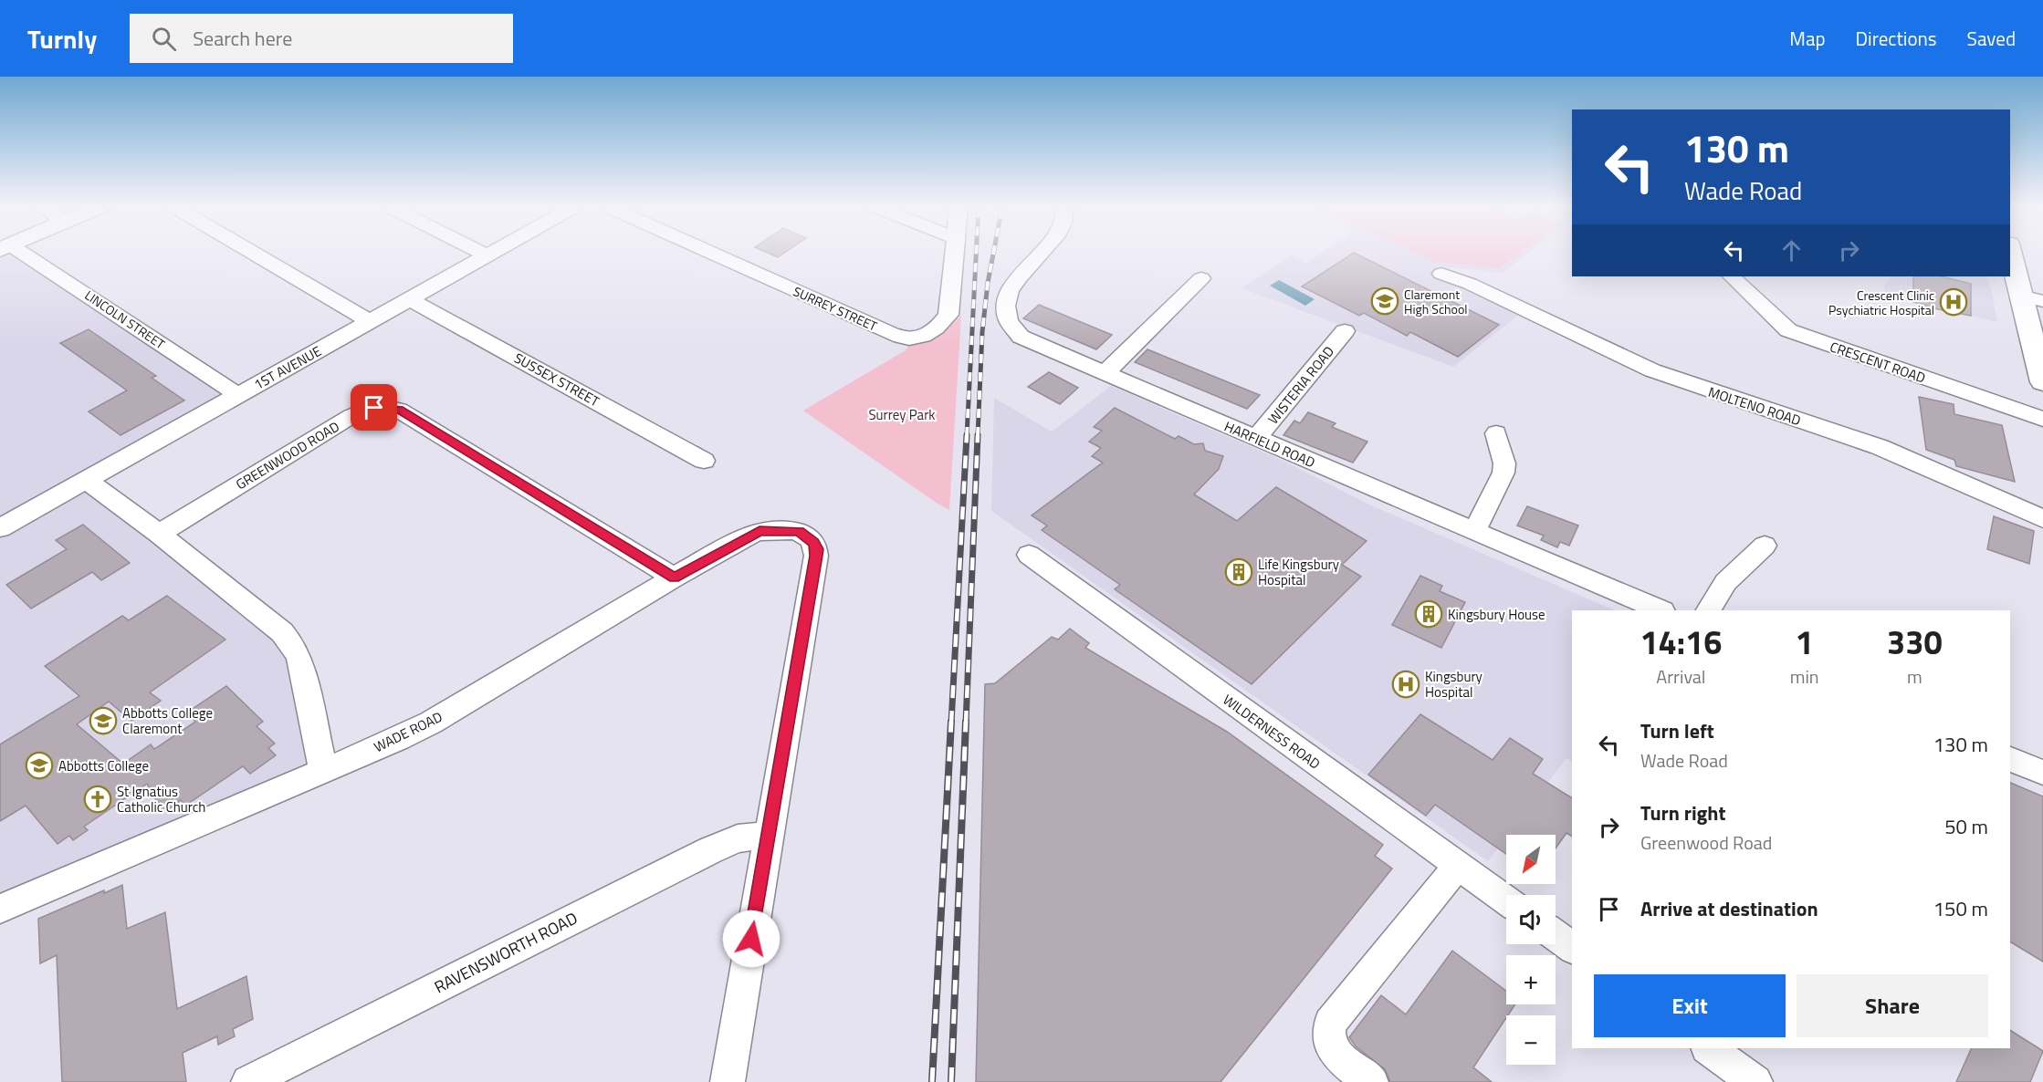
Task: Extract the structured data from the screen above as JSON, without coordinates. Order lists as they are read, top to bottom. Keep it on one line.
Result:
{"streets":{"street":["SURREY STREET","LINCOLN STREET","CRESCENT ROAD","1ST AVENUE","SUSSEX STREET","WISTERIA ROAD","MOLTENO ROAD","HARFIELD ROAD","GREENWOOD ROAD","WADE ROAD","WILDERNESS ROAD","RAVENSWORTH ROAD"]},"crossings":[["LINCOLN STREET","1ST AVENUE"],["1ST AVENUE","SUSSEX STREET"],["WISTERIA ROAD","HARFIELD ROAD"],["GREENWOOD ROAD","WADE ROAD"],["WADE ROAD","RAVENSWORTH ROAD"]],"parks":["Surrey Park"],"places":{"school or university":["Claremont High School","Abbotts College Claremont","Abbotts College"],"hospital":["Crescent Clinic Psychiatric Hospital","Kingsbury Hospital"],"building":["Life Kingsbury Hospital","Kingsbury House"],"church":["St Ignatius Catholic Church"]},"north":"bottom left","page":{"header":"Turnly","search":"Search here","nav":["Map","Directions","Saved"],"turn":["130 m","Wade Road"],"eta":["14:16","Arrival","1","min","330","m"],"list":[{"name":"Turn left","note":"Wade Road","value":"130 m"},{"name":"Turn right","note":"Greenwood Road","value":"50 m"},{"name":"Arrive at destination","value":"150 m"}],"map_buttons":["+","−"],"buttons":["Exit","Share"]}}
